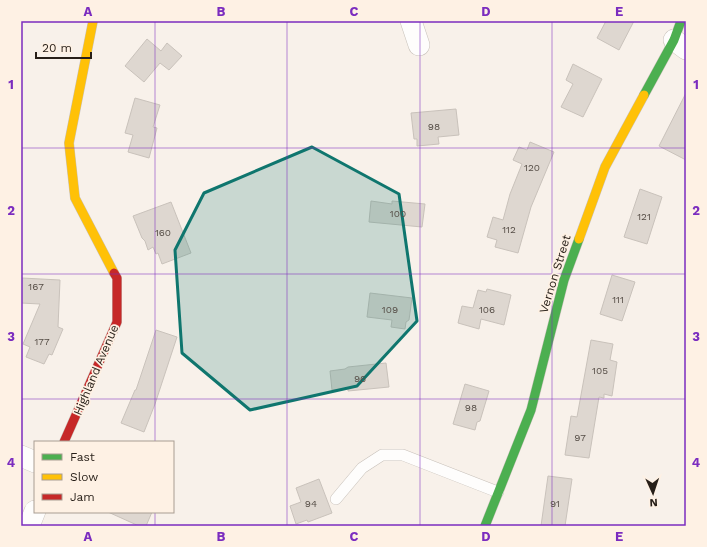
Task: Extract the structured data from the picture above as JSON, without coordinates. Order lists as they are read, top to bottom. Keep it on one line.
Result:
{"streets":{"street":["Vernon Street","Highland Avenue"]},"house_numbers":["98","120","100","121","112","160","167","111","109","106","177","105","96","98","97","94","91"],"legend":["Fast","Slow","Jam"],"scale_bar":"20 m","north":"bottom","grid":{"columns":["A","B","C","D","E"],"rows":["1","2","3","4"]}}
